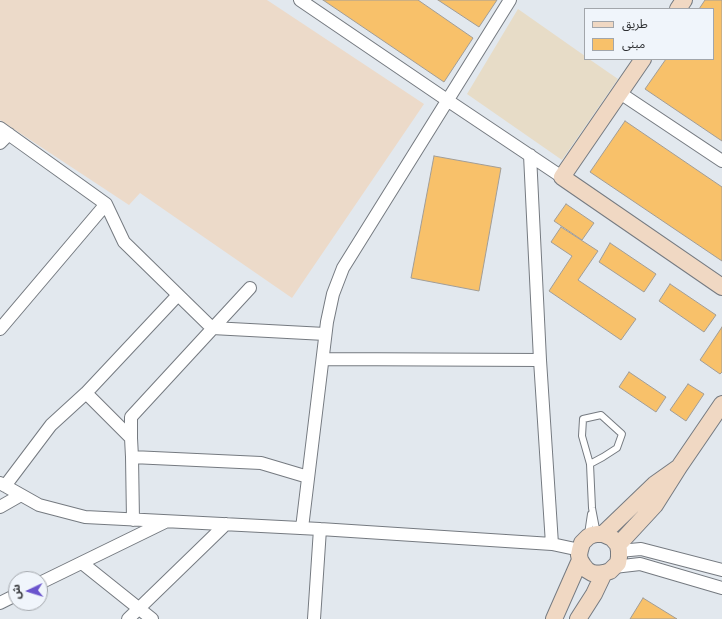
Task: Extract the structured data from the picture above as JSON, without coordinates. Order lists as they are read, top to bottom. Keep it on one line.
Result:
{"legend":["طريق","مبنى"],"north":"left"}
